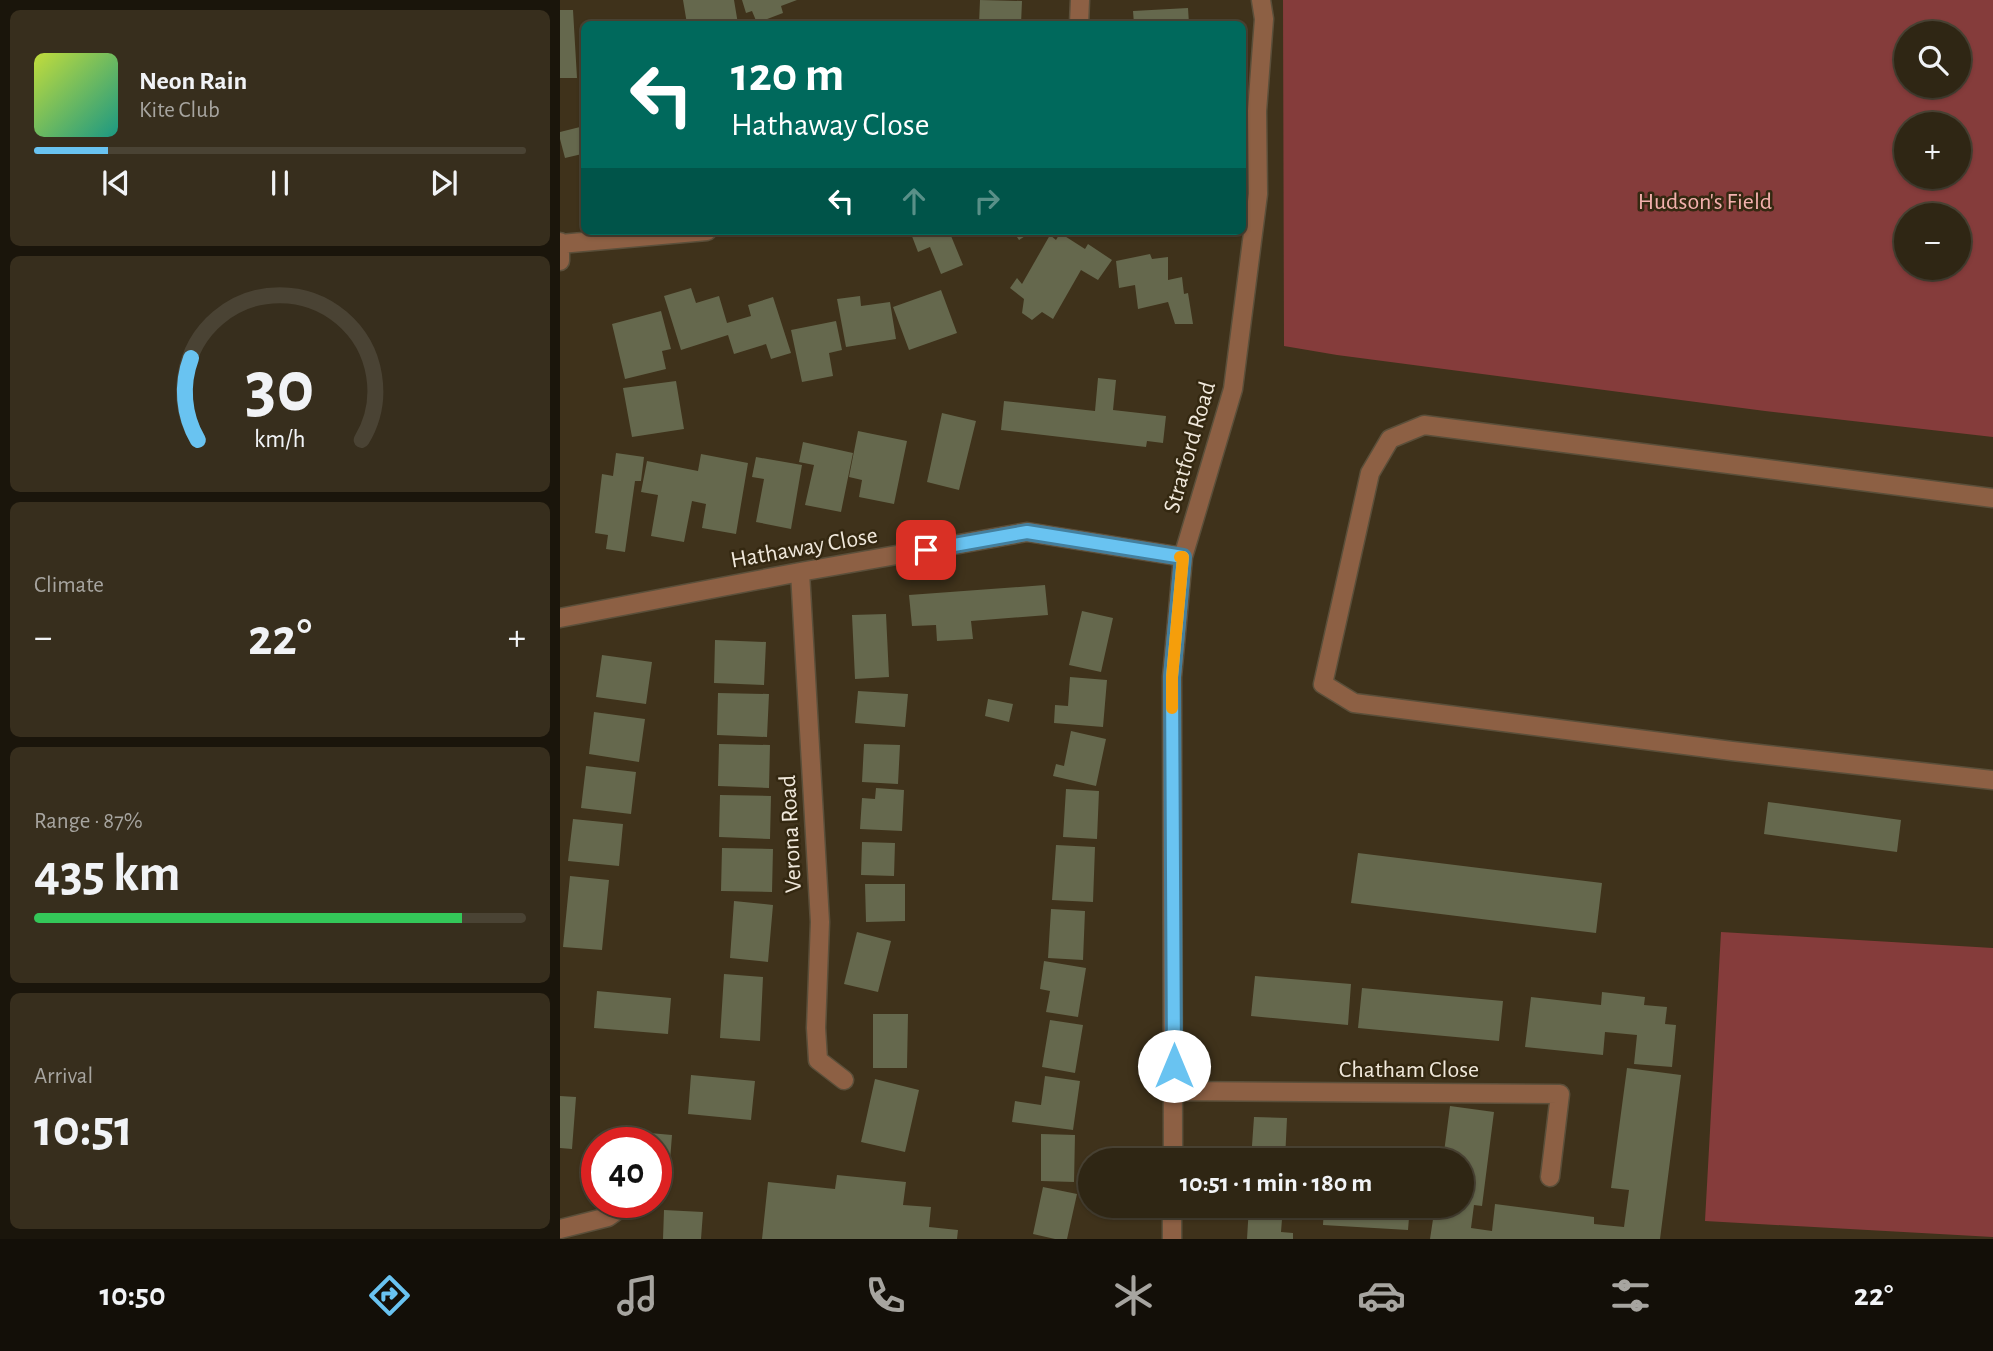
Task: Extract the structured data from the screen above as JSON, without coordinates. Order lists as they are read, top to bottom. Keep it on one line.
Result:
{"streets":{"street":["Stratford Road","Hathaway Close","Verona Road","Chatham Close"]},"crossings":[["Stratford Road","Hathaway Close"],["Stratford Road","Chatham Close"],["Hathaway Close","Verona Road"]],"parks":["Hudson's Field"],"page":{"map_buttons":["+","−"],"turn":["120 m","Hathaway Close"],"song":["Neon Rain","Kite Club"],"tile":["Climate",["Range · 87%","435 km"],["Arrival","10:51"]],"heat":["−","22°","+"],"limit":"40","trip":"10:51 · 1 min · 180 m","tabs":["10:50","22°"],"gauge":["30","km/h"]}}
